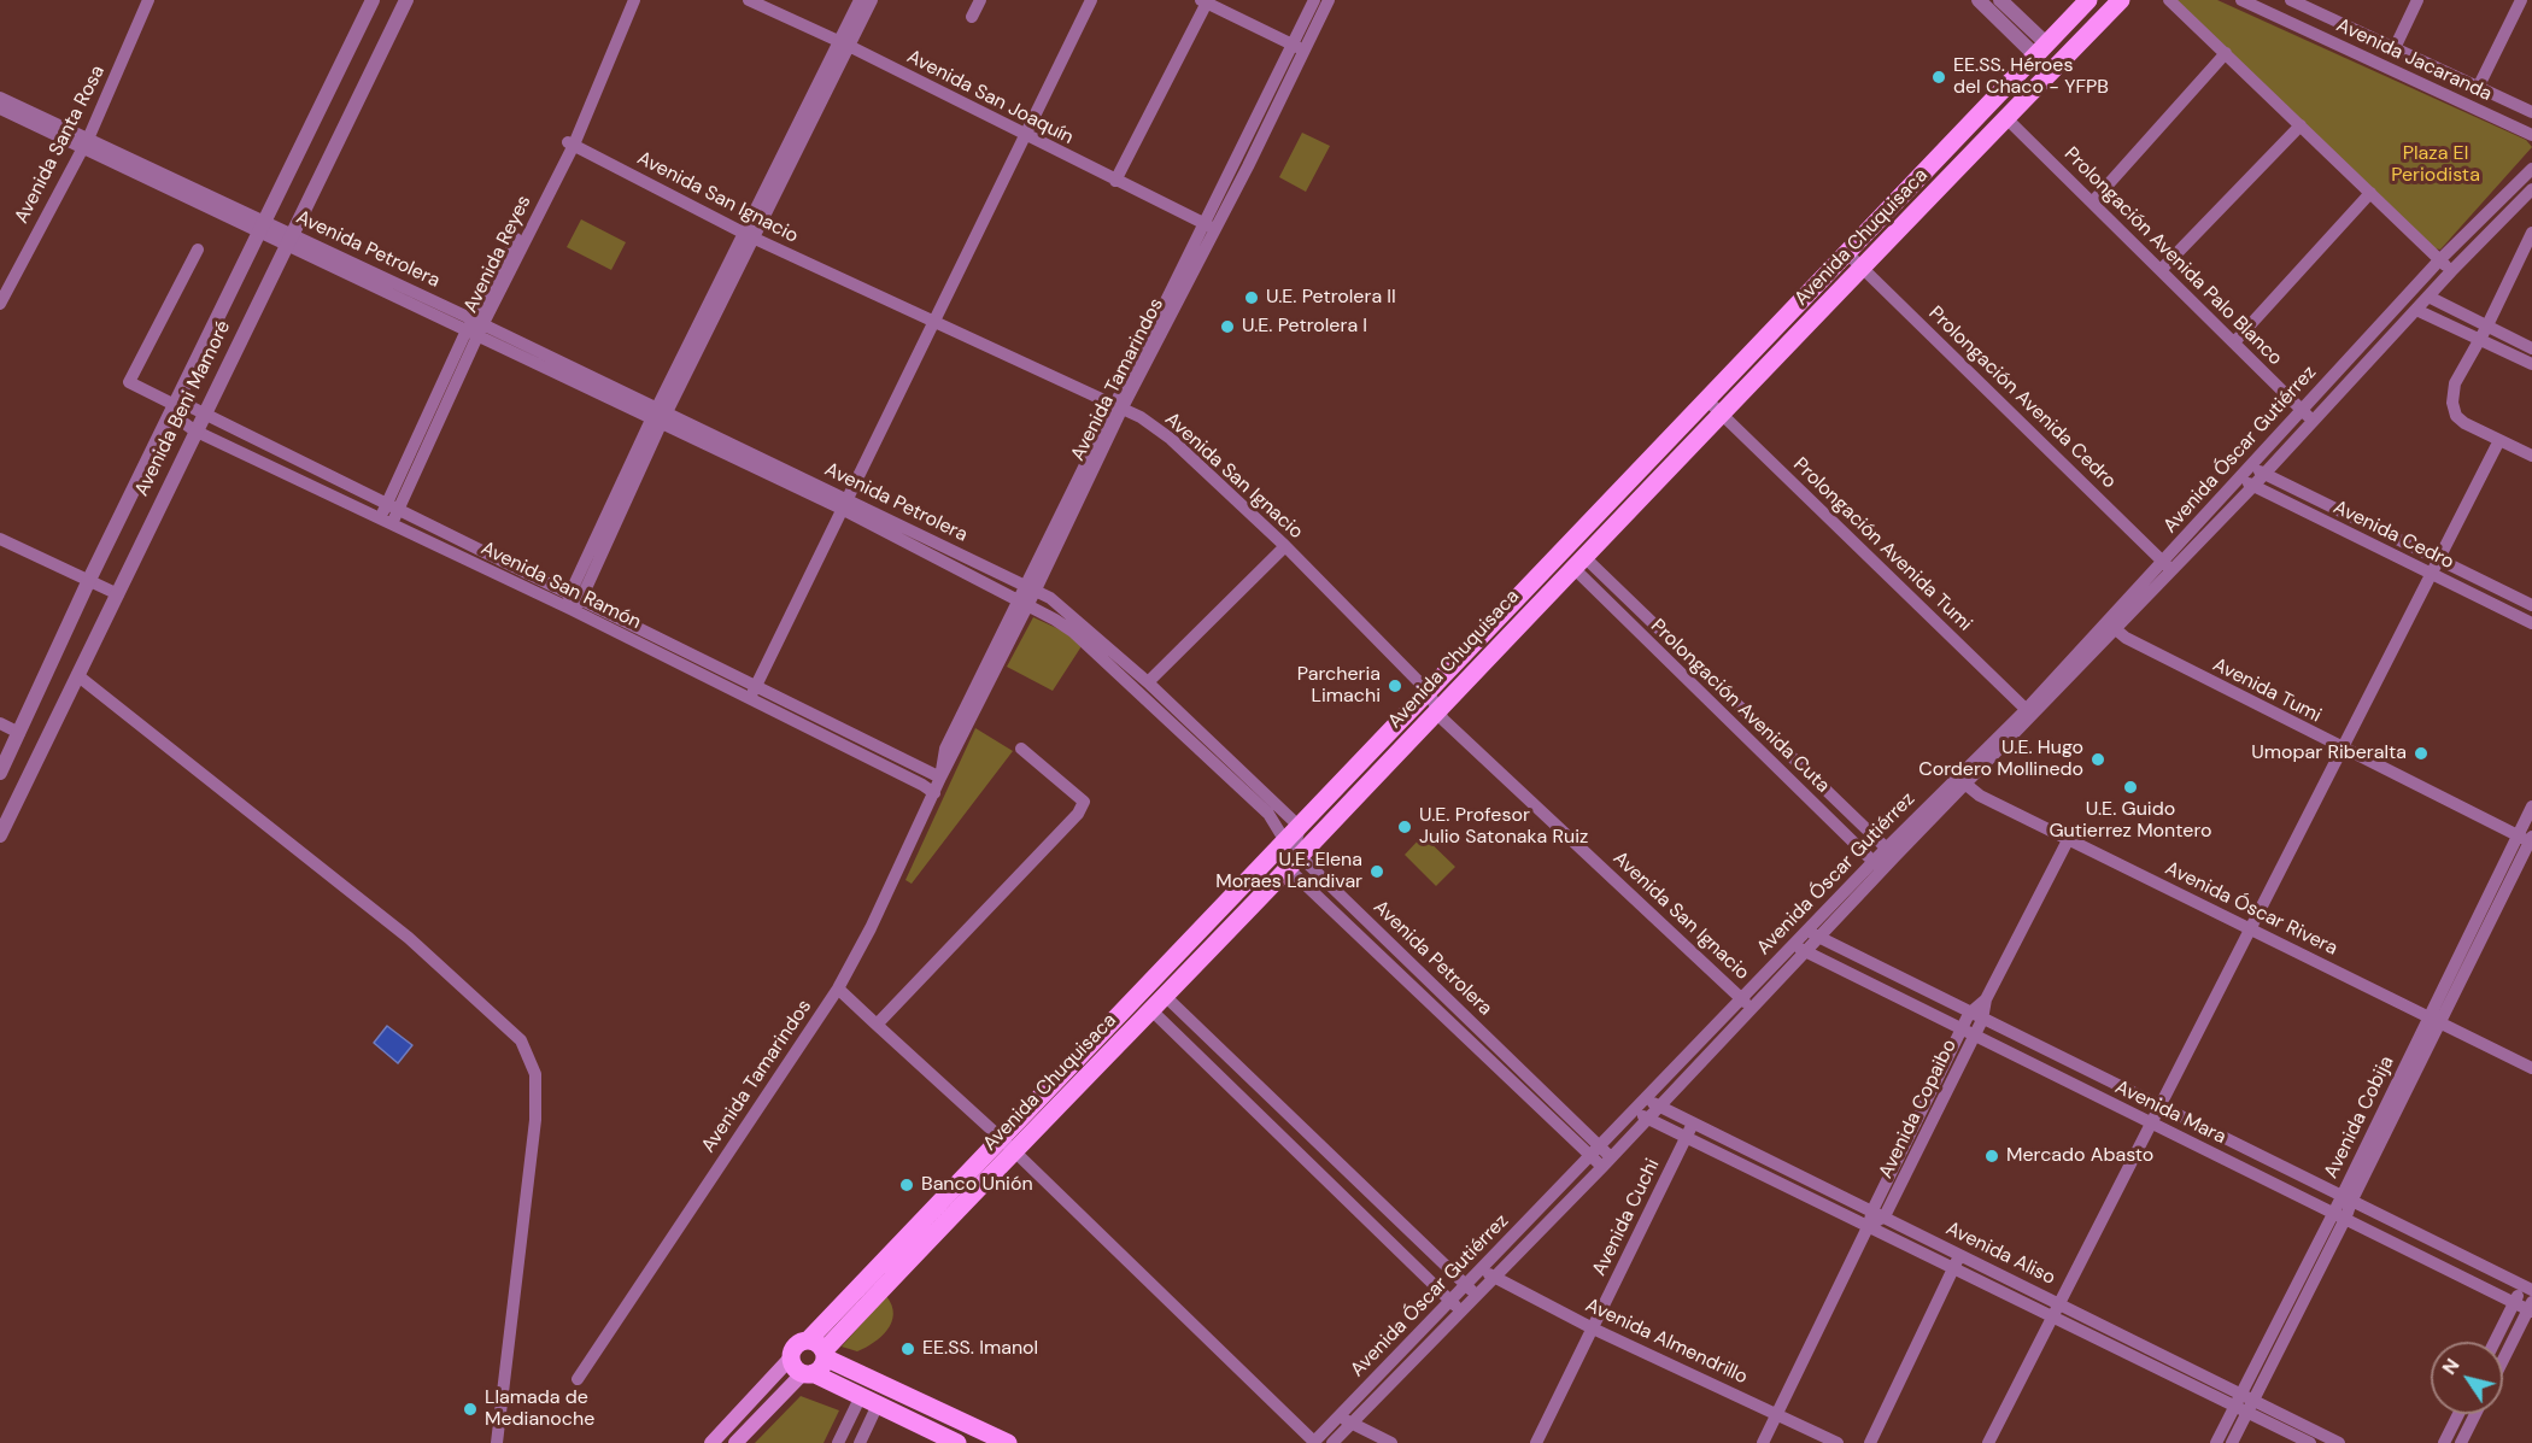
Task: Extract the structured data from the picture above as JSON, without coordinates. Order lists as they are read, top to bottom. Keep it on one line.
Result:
{"streets":{"main road":["Avenida Chuquisaca"],"street":["Avenida Jacaranda","Avenida San Joaquín","Avenida Santa Rosa","Avenida San Ignacio","Avenida Petrolera","Avenida Reyes","Prolongación Avenida Palo Blanco","Avenida Tamarindos","Prolongación Avenida Cedro","Avenida Beni Mamoré","Avenida Óscar Gutiérrez","Avenida Cedro","Prolongación Avenida Tumi","Avenida San Ramón","Avenida Tumi","Prolongación Avenida Cuta","Avenida Óscar Rivera","Avenida Copaibo","Avenida Mara","Avenida Cobija","Avenida Cuchi","Avenida Aliso","Avenida Almendrillo"]},"crossings":[["Avenida San Joaquín","Avenida Tamarindos"],["Avenida Santa Rosa","Avenida Petrolera"],["Avenida San Ignacio","Avenida Chuquisaca"],["Avenida San Ignacio","Avenida Reyes"],["Avenida San Ignacio","Avenida Tamarindos"],["Avenida San Ignacio","Avenida Óscar Gutiérrez"],["Avenida Chuquisaca","Avenida Petrolera"],["Avenida Chuquisaca","Prolongación Avenida Palo Blanco"],["Avenida Chuquisaca","Prolongación Avenida Cedro"],["Avenida Chuquisaca","Prolongación Avenida Tumi"],["Avenida Chuquisaca","Prolongación Avenida Cuta"],["Avenida Petrolera","Avenida Reyes"],["Avenida Petrolera","Avenida Tamarindos"],["Avenida Petrolera","Avenida Beni Mamoré"],["Avenida Petrolera","Avenida Óscar Gutiérrez"],["Avenida Reyes","Avenida San Ramón"],["Prolongación Avenida Palo Blanco","Avenida Óscar Gutiérrez"],["Avenida Tamarindos","Avenida San Ramón"],["Prolongación Avenida Cedro","Avenida Óscar Gutiérrez"],["Avenida Beni Mamoré","Avenida San Ramón"],["Avenida Óscar Gutiérrez","Avenida Cedro"],["Avenida Óscar Gutiérrez","Prolongación Avenida Tumi"],["Avenida Óscar Gutiérrez","Avenida Tumi"],["Avenida Óscar Gutiérrez","Prolongación Avenida Cuta"],["Avenida Óscar Gutiérrez","Avenida Óscar Rivera"],["Avenida Óscar Gutiérrez","Avenida Mara"],["Avenida Óscar Gutiérrez","Avenida Aliso"],["Avenida Óscar Gutiérrez","Avenida Almendrillo"],["Avenida Tumi","Avenida Cobija"],["Avenida Óscar Rivera","Avenida Copaibo"],["Avenida Óscar Rivera","Avenida Cobija"],["Avenida Copaibo","Avenida Mara"],["Avenida Copaibo","Avenida Aliso"],["Avenida Mara","Avenida Cobija"],["Avenida Cobija","Avenida Aliso"],["Avenida Cuchi","Avenida Aliso"],["Avenida Cuchi","Avenida Almendrillo"]],"parks":["Plaza El Periodista"],"places":["EE.SS. Héroes del Chaco - YFPB","U.E. Petrolera II","U.E. Petrolera I","Parcheria Limachi","Umopar Riberalta","U.E. Hugo Cordero Mollinedo","U.E. Guido Gutierrez Montero","U.E. Profesor Julio Satonaka Ruiz","U.E. Elena Moraes Landivar","Mercado Abasto","Banco Unión","EE.SS. Imanol","Llamada de Medianoche"],"north":"top left"}
